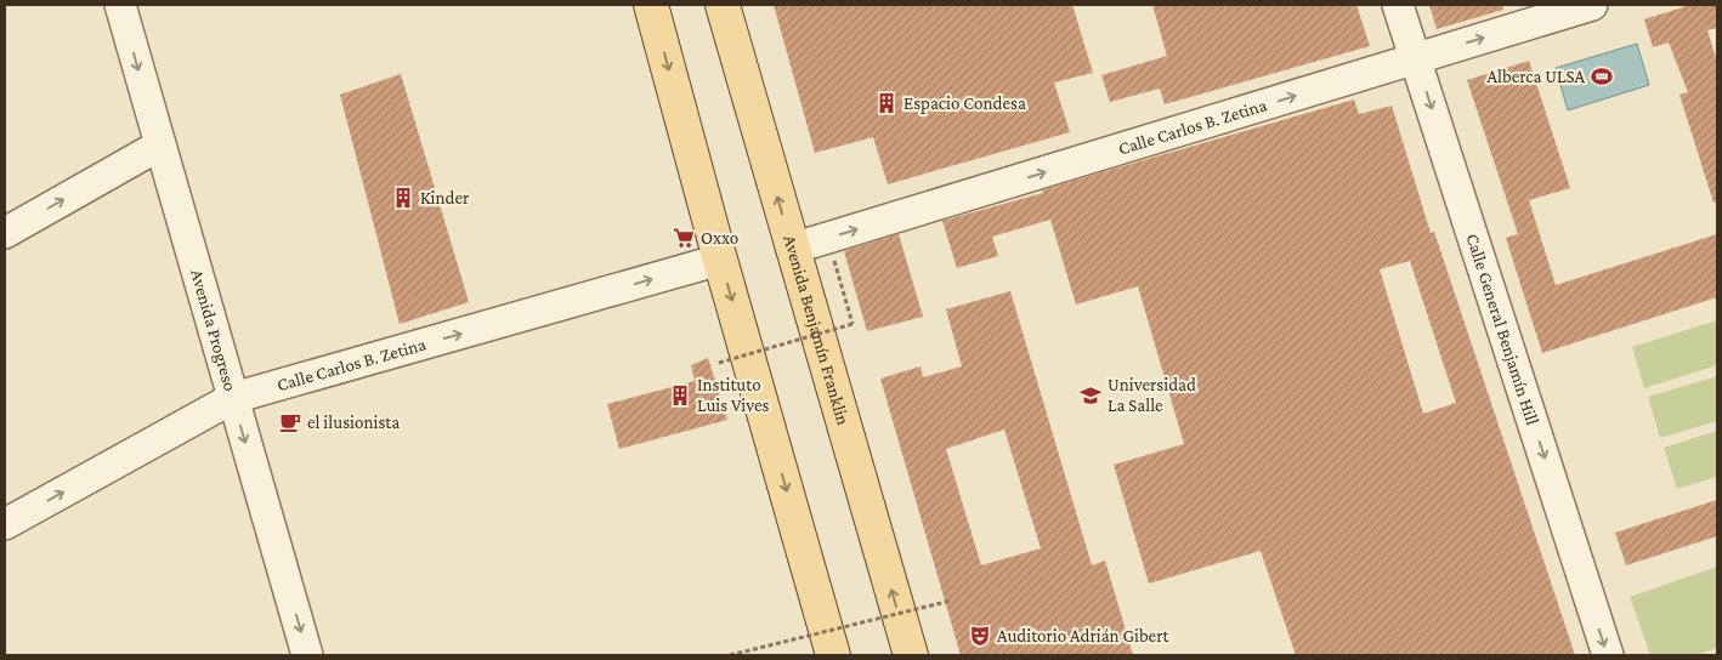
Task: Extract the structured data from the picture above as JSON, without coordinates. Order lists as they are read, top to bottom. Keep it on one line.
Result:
{"streets":{"main road":["Avenida Benjamín Franklin"],"street":["Calle Carlos B. Zetina","Avenida Progreso","Calle General Benjamín Hill"]},"crossings":[["Calle Carlos B. Zetina","Avenida Progreso"],["Calle Carlos B. Zetina","Avenida Benjamín Franklin"],["Calle Carlos B. Zetina","Calle General Benjamín Hill"]],"one_way":["Calle Carlos B. Zetina","Avenida Progreso","Calle General Benjamín Hill"],"places":{"sports":["Alberca ULSA"],"building":["Espacio Condesa","Kinder","Instituto Luis Vives"],"supermarket":["Oxxo"],"school or university":["Universidad La Salle"],"cafe":["el ilusionista"],"theatre":["Auditorio Adrián Gibert"]}}
